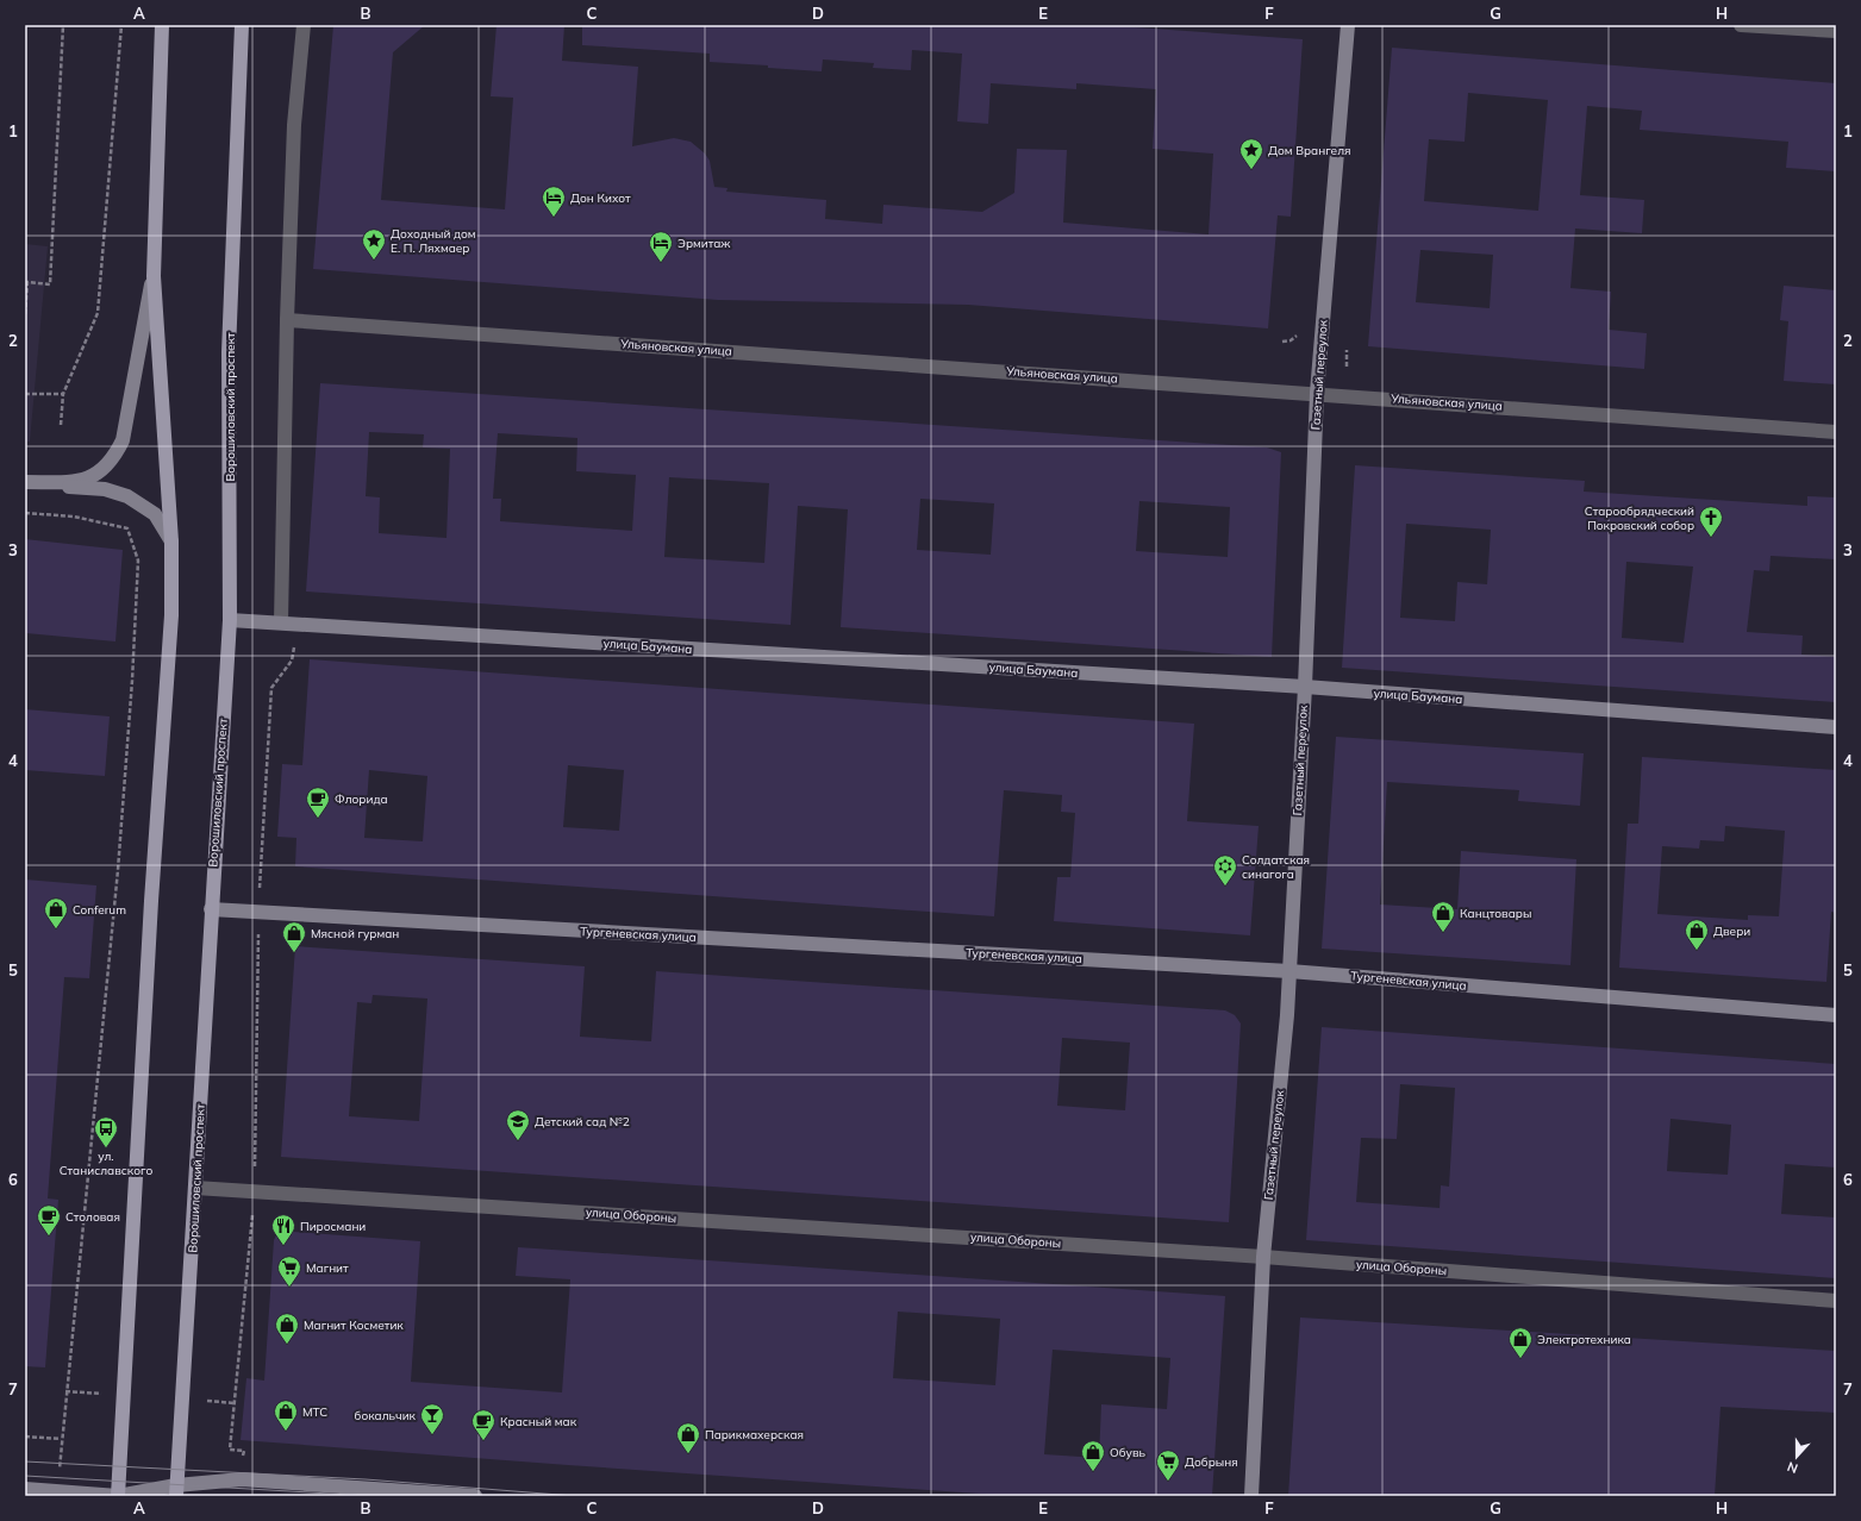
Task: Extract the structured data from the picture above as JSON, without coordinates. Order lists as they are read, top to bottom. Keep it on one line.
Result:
{"streets":{"main road":["Ворошиловский проспект"],"street":["Ульяновская улица","Газетный переулок","улица Баумана","Тургеневская улица","улица Обороны"]},"crossings":[["Ульяновская улица","Газетный переулок"],["Газетный переулок","улица Баумана"],["Газетный переулок","Тургеневская улица"],["Газетный переулок","улица Обороны"],["Ворошиловский проспект","улица Баумана"],["Ворошиловский проспект","Тургеневская улица"],["Ворошиловский проспект","улица Обороны"]],"places":{"place":["Дом Врангеля","Доходный дом Е. П. Ляхмаер"],"hotel":["Дон Кихот","Эрмитаж"],"church":["Старообрядческий Покровский собор"],"cafe":["Флорида","Столовая","Красный мак"],"synagogue":["Солдатская синагога"],"shop":["Conferum","Канцтовары","Двери","Мясной гурман","Магнит Косметик","Электротехника","МТС","Парикмахерская","Обувь"],"school or university":["Детский сад №2"],"bus stop":["ул. Станиславского"],"restaurant":["Пиросмани"],"supermarket":["Магнит","Добрыня"],"bar":["бокальчик"]},"north":"bottom","grid":{"columns":["A","B","C","D","E","F","G","H"],"rows":["1","2","3","4","5","6","7"]}}
